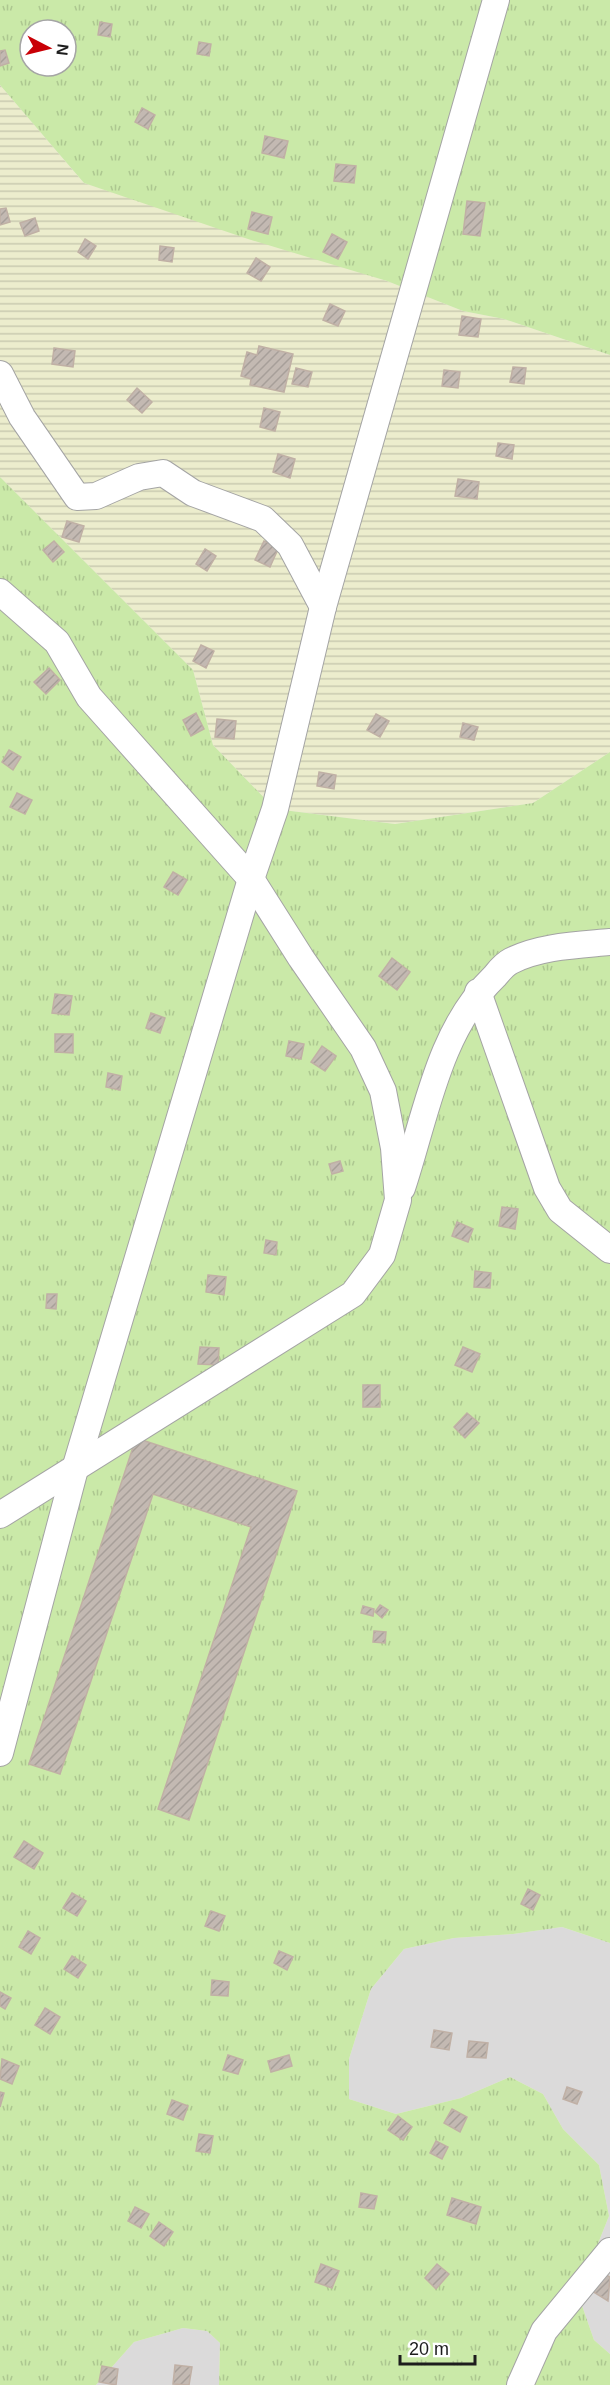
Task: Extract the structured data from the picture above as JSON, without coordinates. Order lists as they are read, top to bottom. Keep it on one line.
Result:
{"scale_bar":"20 m","north":"right"}
